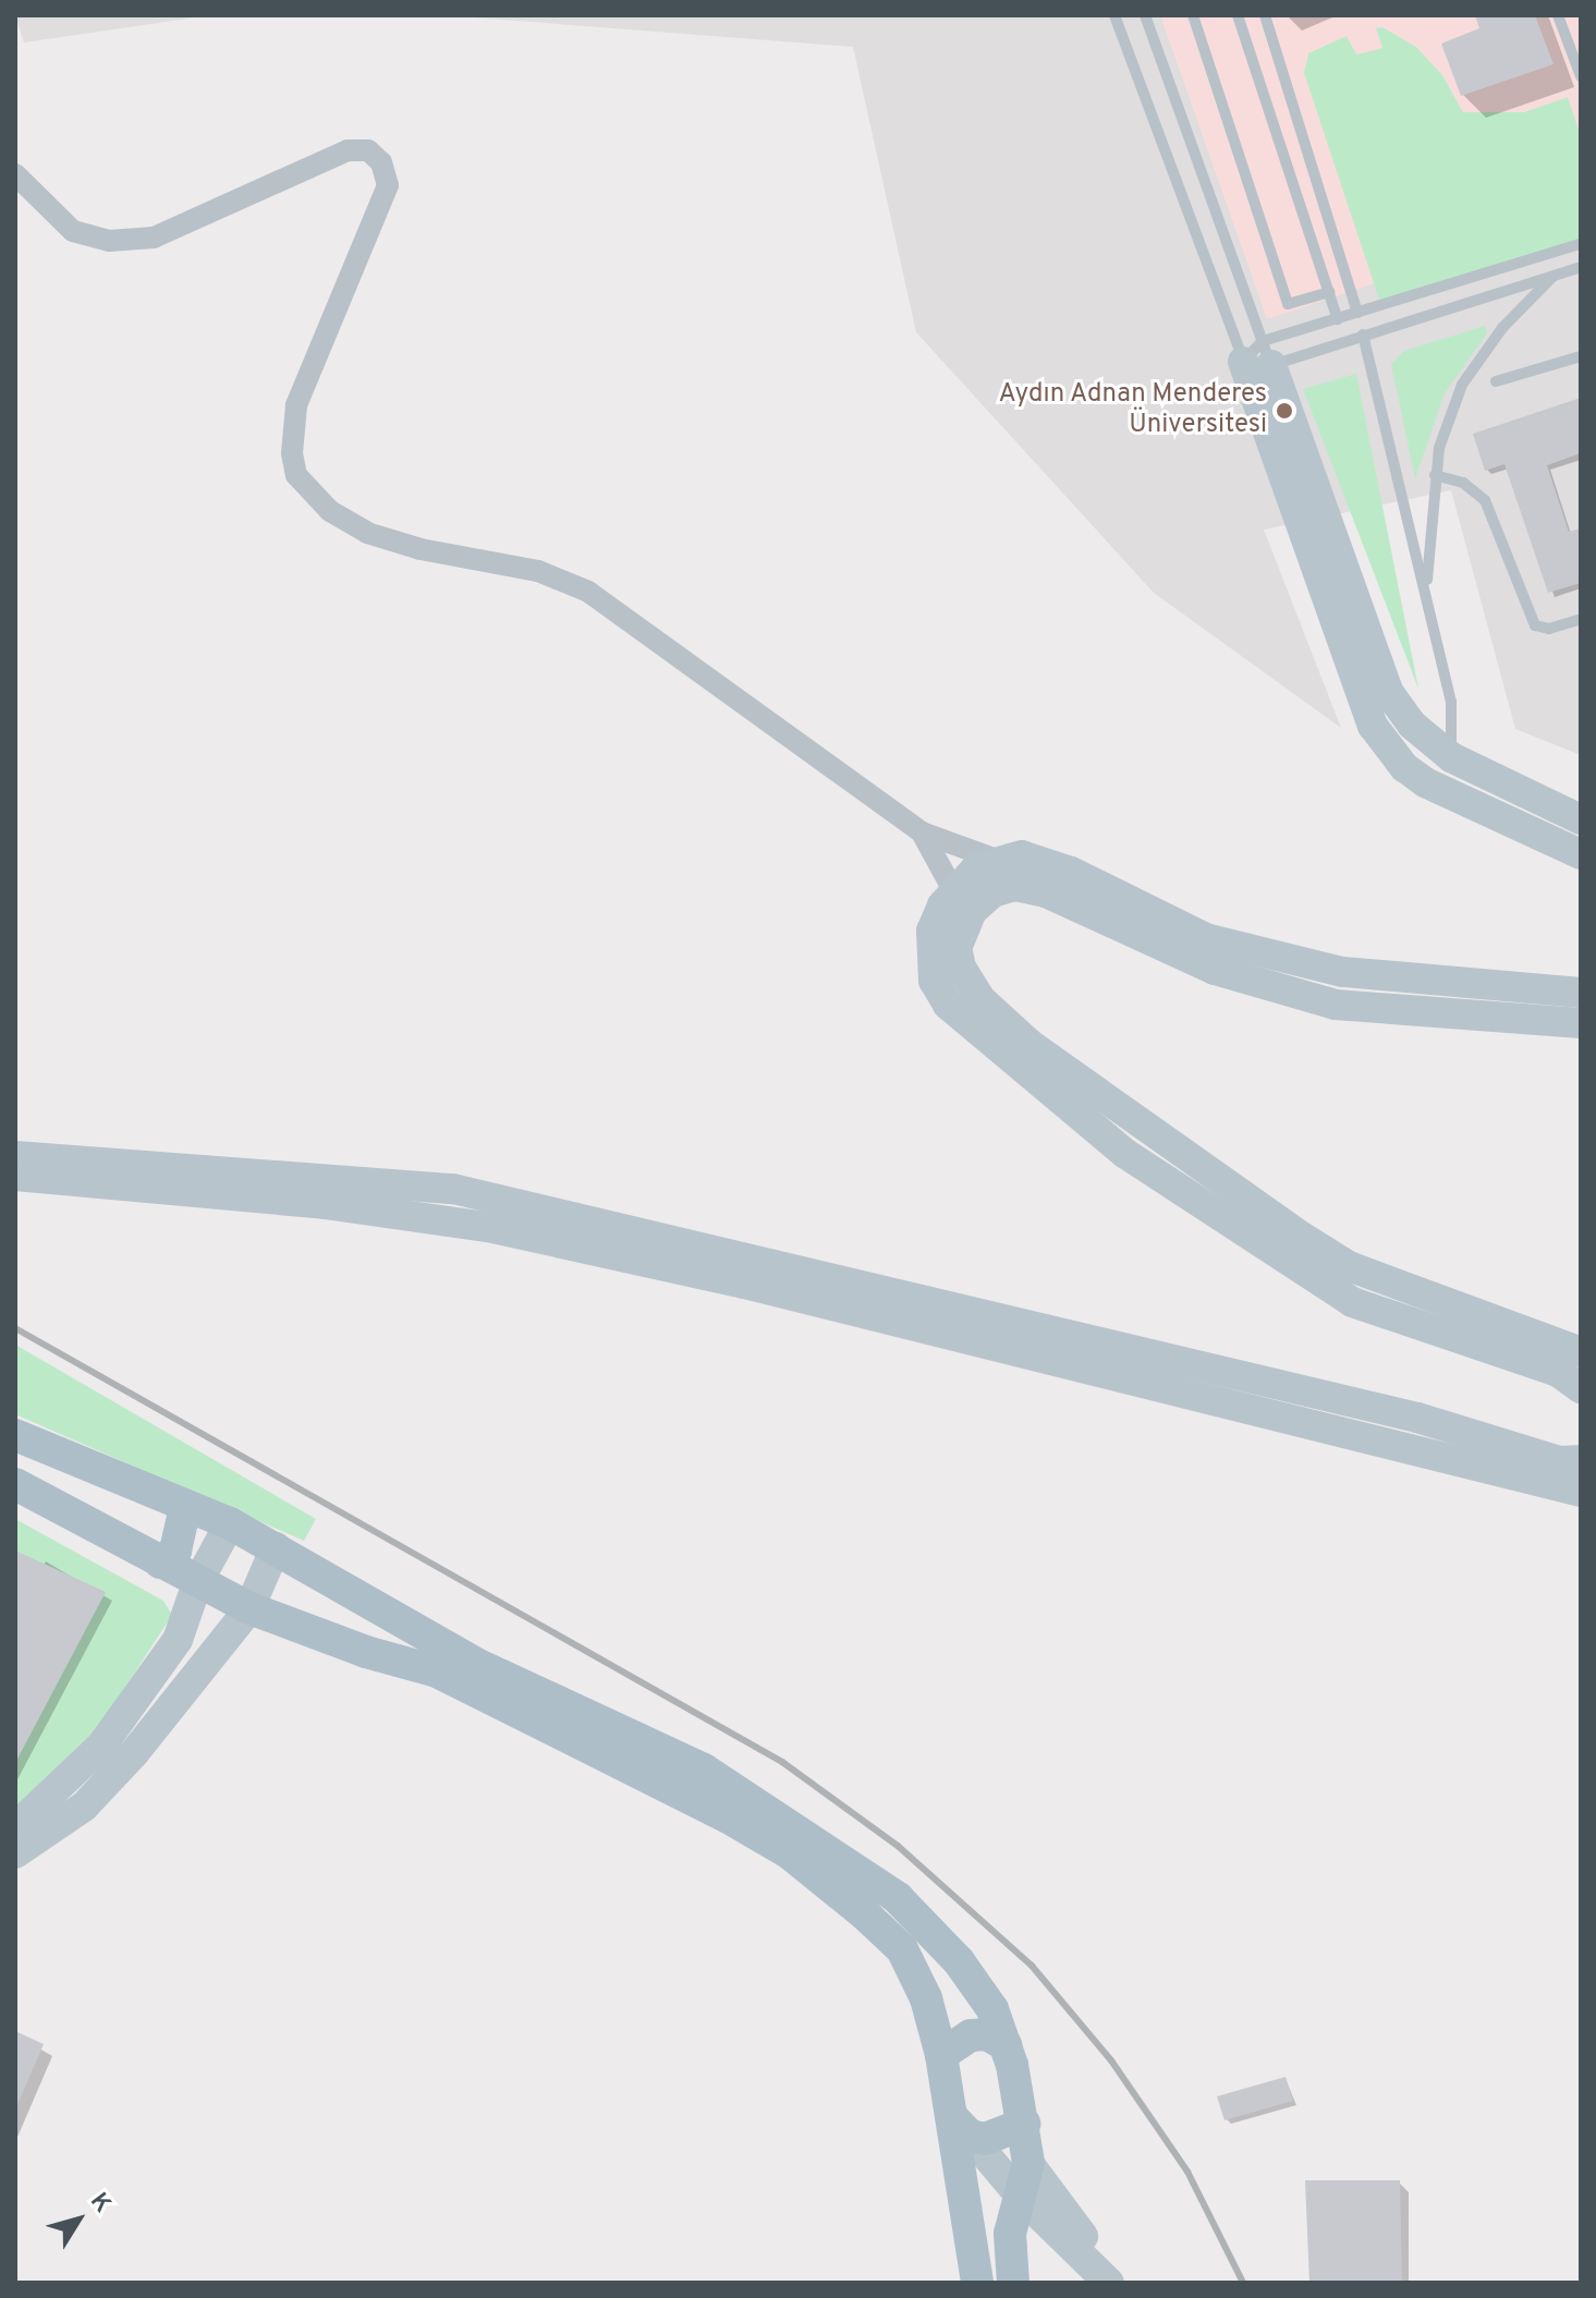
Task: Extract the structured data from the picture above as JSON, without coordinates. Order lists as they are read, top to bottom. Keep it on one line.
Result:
{"places":["Aydın Adnan Menderes Üniversitesi"],"north":"top right"}
